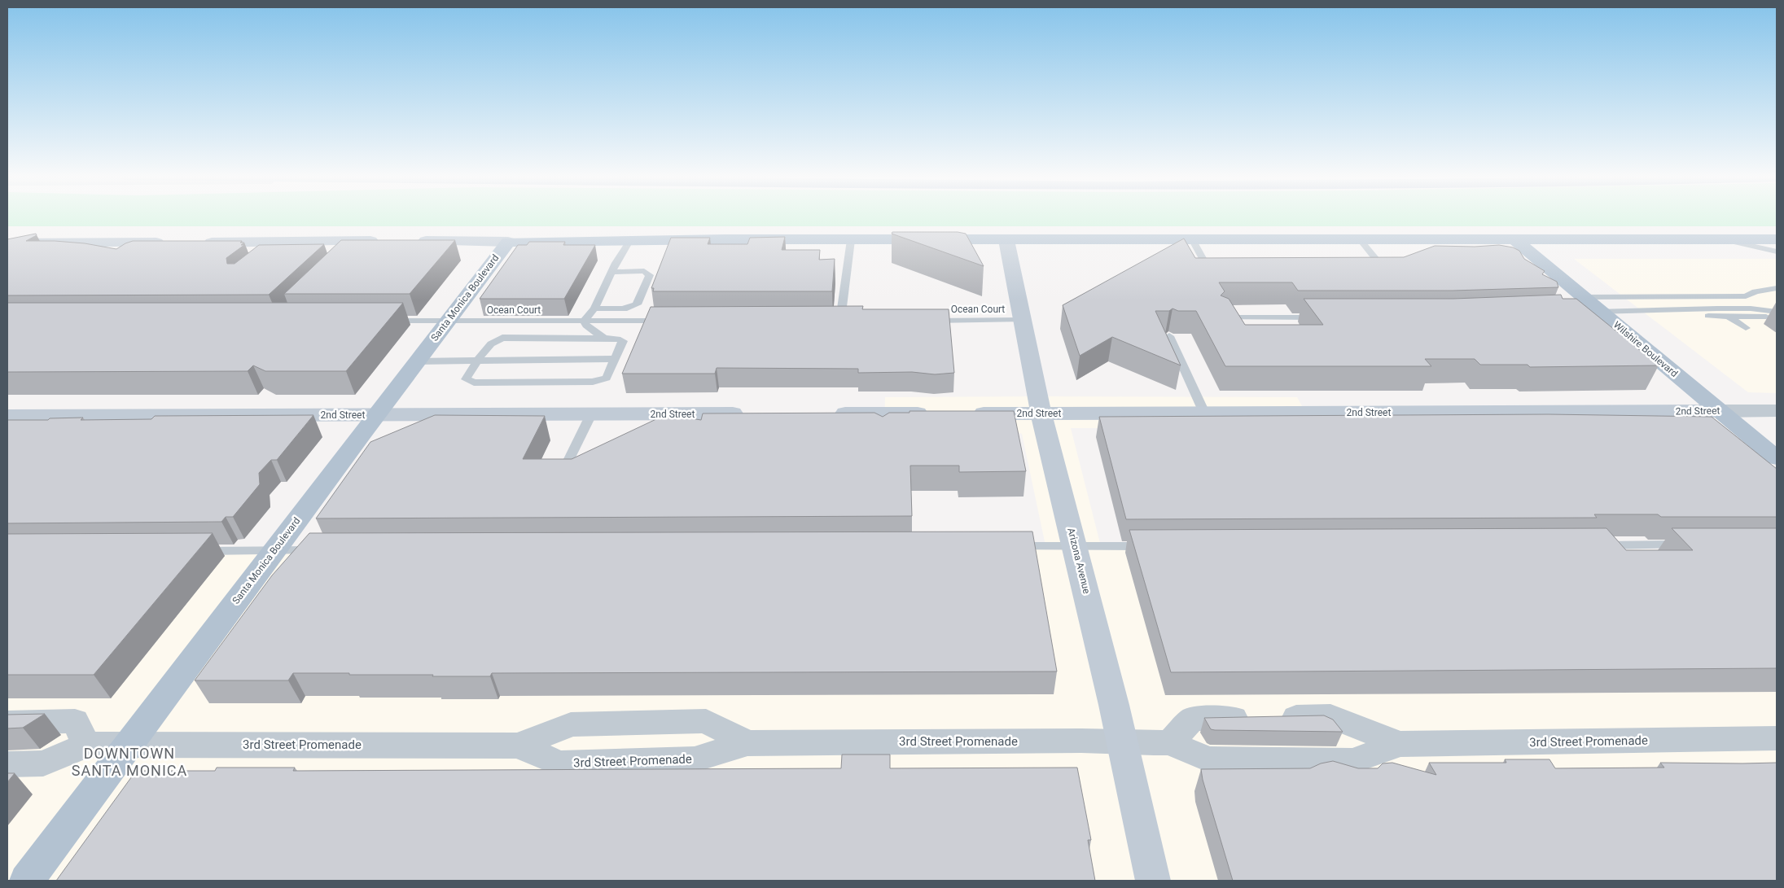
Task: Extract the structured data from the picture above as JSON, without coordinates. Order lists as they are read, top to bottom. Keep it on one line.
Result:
{"streets":{"main road":["Santa Monica Boulevard","Wilshire Boulevard"],"street":["2nd Street","Arizona Avenue","3rd Street Promenade"],"lane":["Ocean Court"]},"crossings":[["Santa Monica Boulevard","Ocean Court"],["Santa Monica Boulevard","2nd Street"],["Santa Monica Boulevard","3rd Street Promenade"],["Ocean Court","Arizona Avenue"],["Wilshire Boulevard","2nd Street"],["2nd Street","Arizona Avenue"],["Arizona Avenue","3rd Street Promenade"]],"districts":["DOWNTOWN SANTA MONICA"]}
